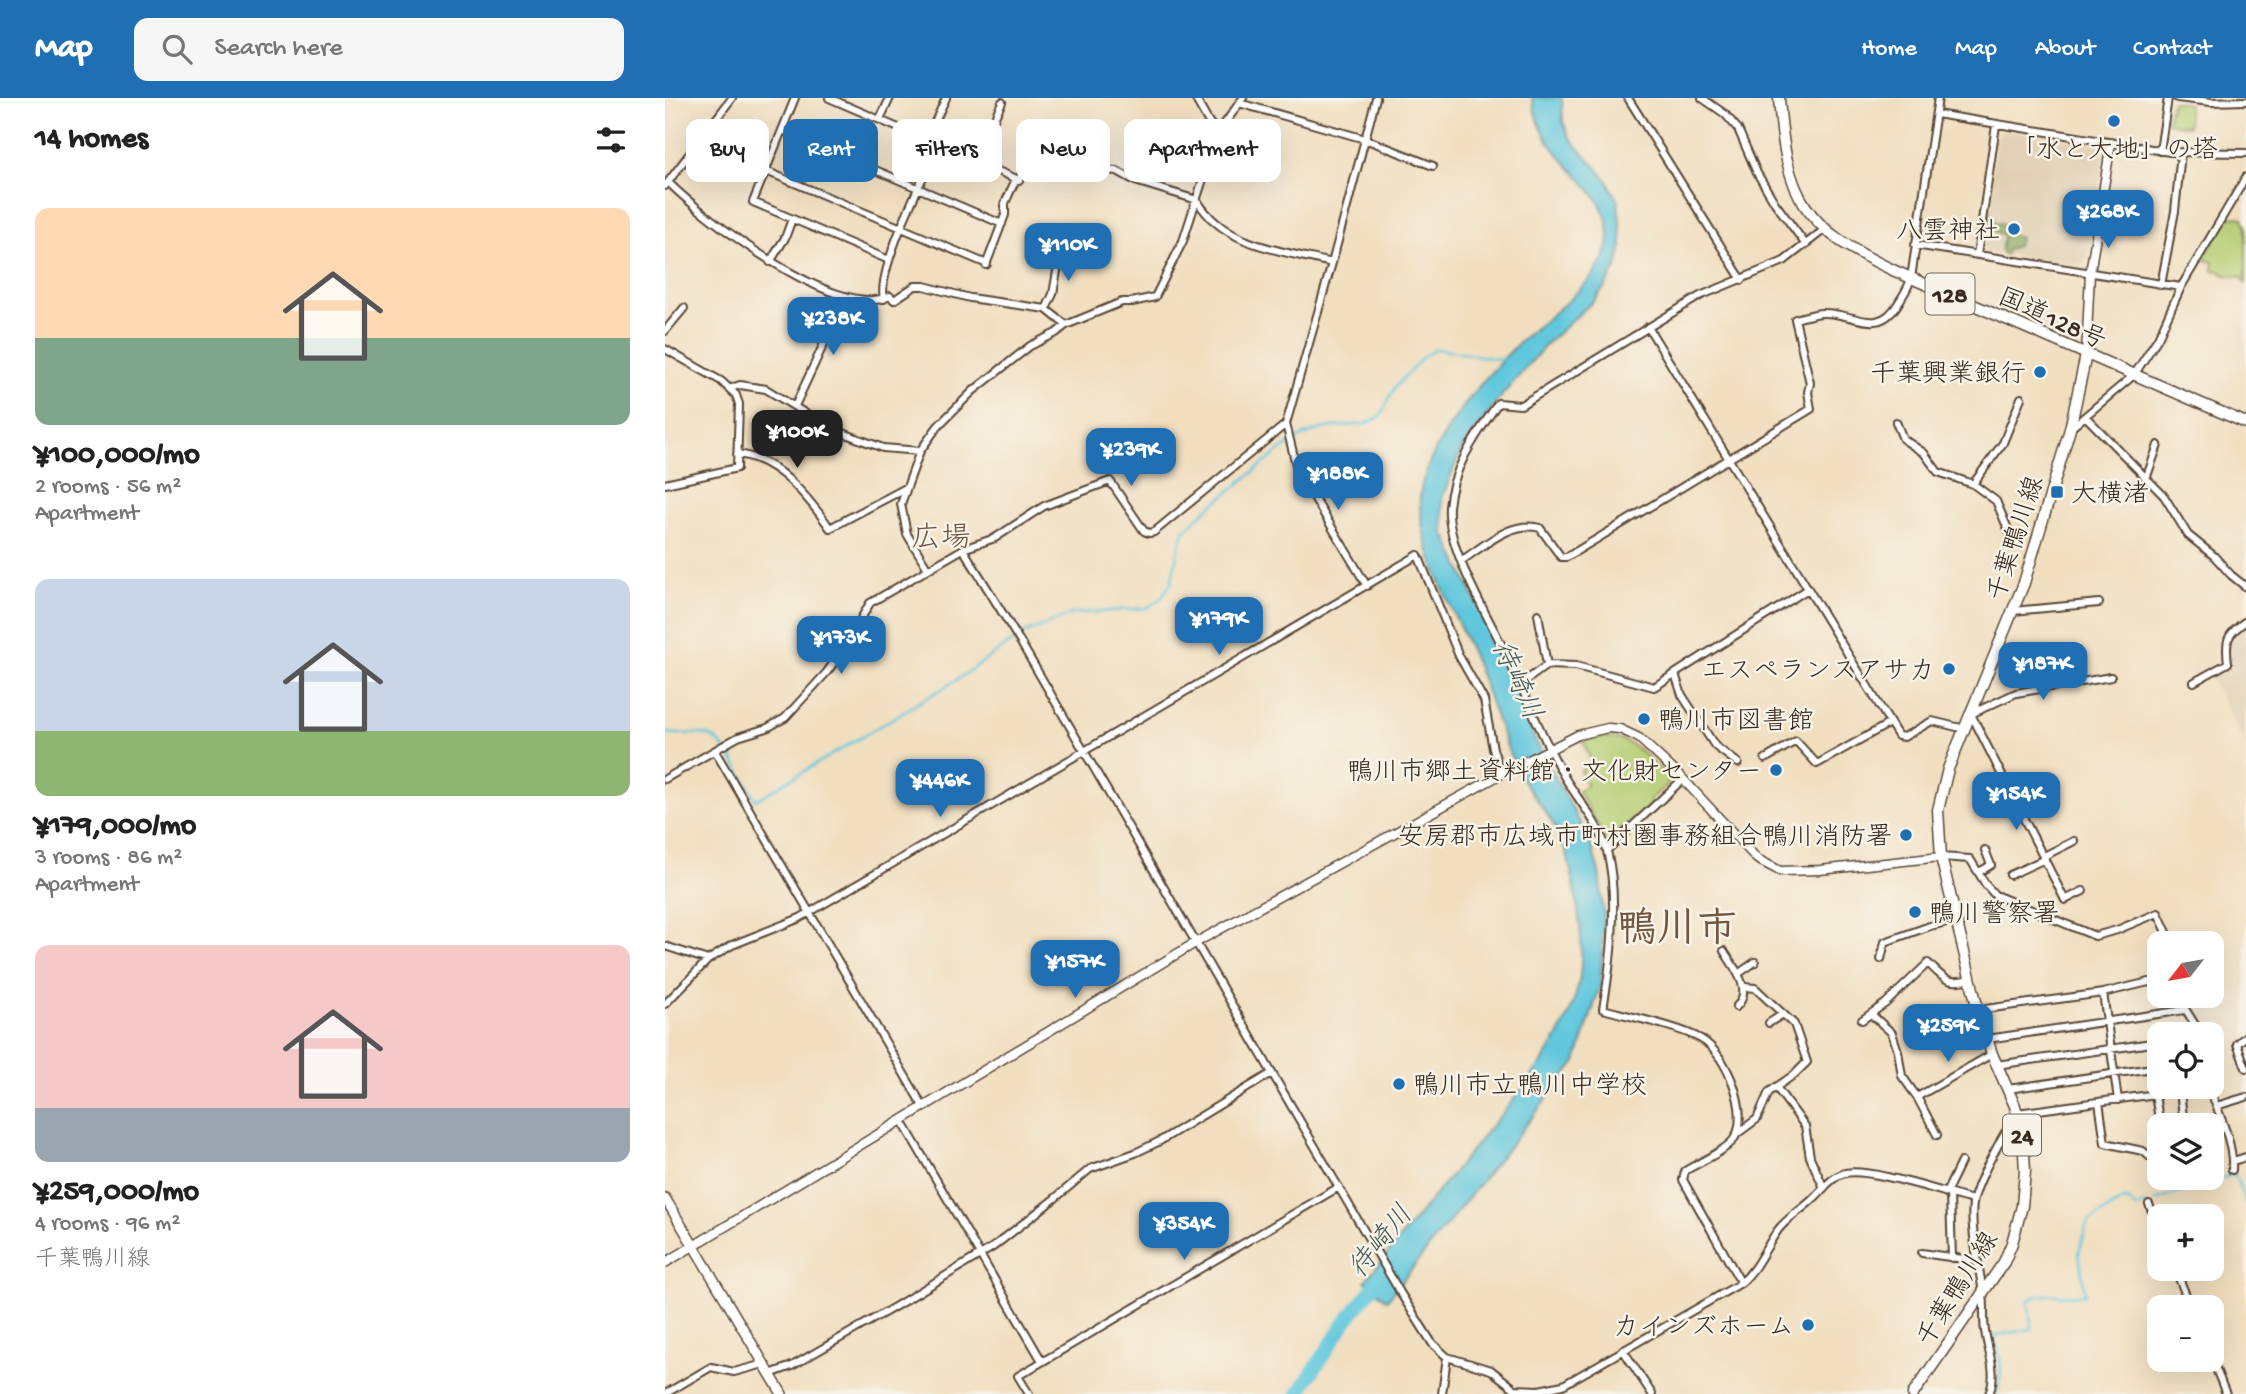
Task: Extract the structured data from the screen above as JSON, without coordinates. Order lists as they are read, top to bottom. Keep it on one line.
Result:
{"streets":{"main road":["128","国道128号","千葉鴨川線","24"]},"crossings":[["国道128号","千葉鴨川線"]],"districts":["広場","鴨川市"],"water":["待崎川"],"places":{"other":["「水と大地」の塔","八雲神社","千葉興業銀行","エスペランスアサカ","鴨川市図書館","鴨川市郷土資料館・文化財センター","安房郡市広域市町村圏事務組合鴨川消防署","鴨川警察署","鴨川市立鴨川中学校","カインズホーム"],"transit":["大横渚"]},"north":"bottom left","page":{"header":"Map","search":"Search here","nav":["Home","Map","About","Contact"],"heading":"14 homes","chip":["Buy","Rent","Filters","New","Apartment"],"list":[{"name":"¥100,000/mo","note":"2 rooms · 56 m² · Apartment"},{"name":"¥179,000/mo","note":"3 rooms · 86 m² · Apartment"},{"name":"¥259,000/mo","note":"4 rooms · 96 m² · 千葉鴨川線"}],"price":["¥268K","¥110K","¥238K","¥100K","¥239K","¥188K","¥179K","¥173K","¥187K","¥446K","¥154K","¥157K","¥259K","¥354K"],"map_buttons":["+","−"]}}
